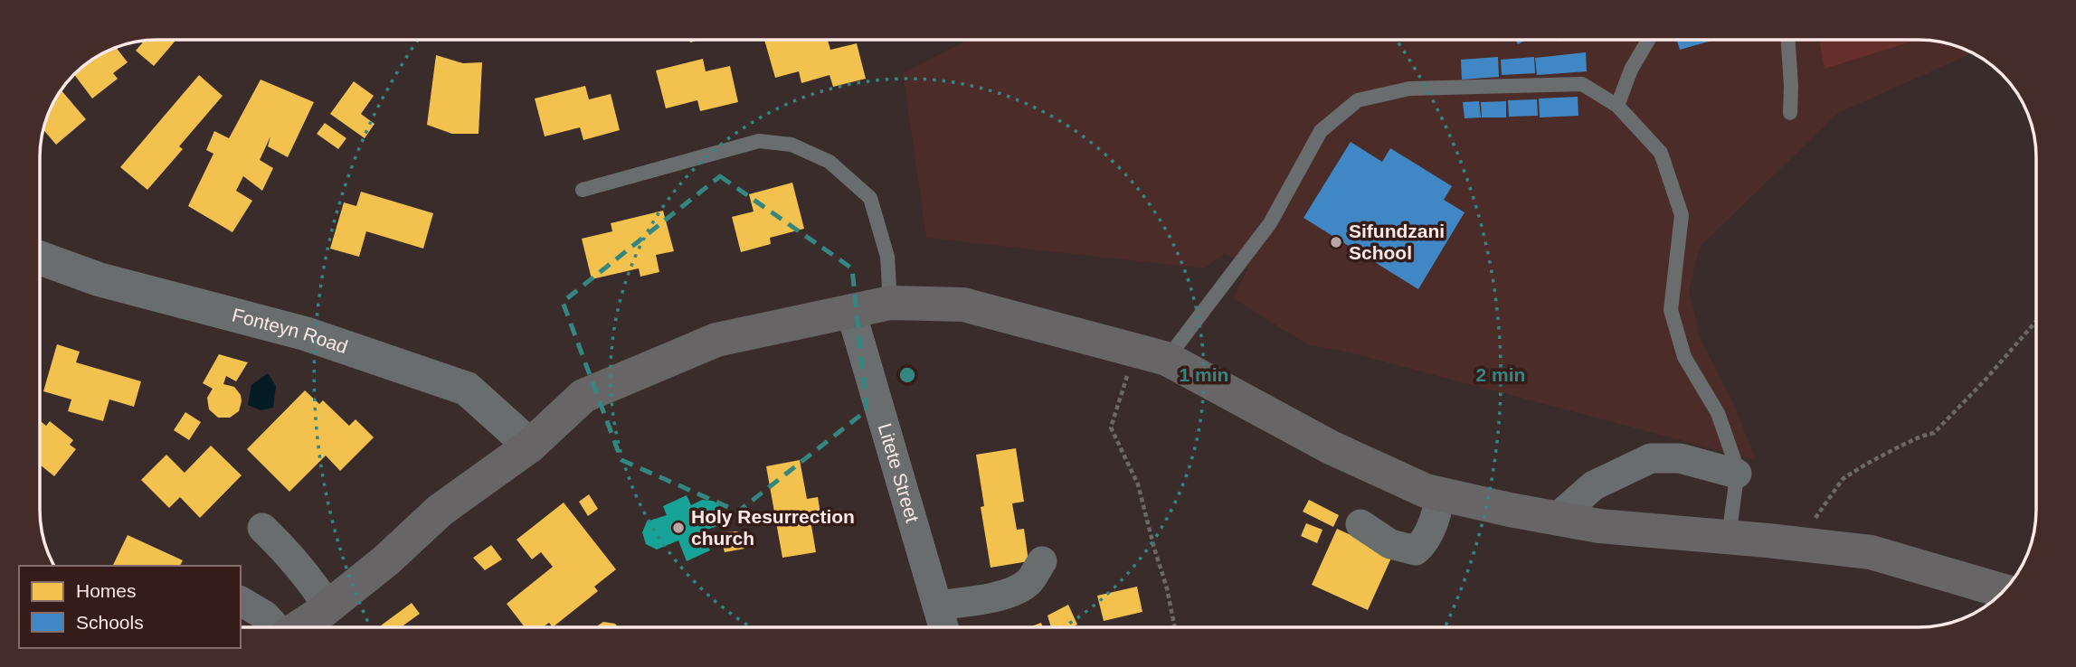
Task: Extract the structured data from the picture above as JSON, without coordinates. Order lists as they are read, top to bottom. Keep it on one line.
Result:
{"streets":{"street":["Fonteyn Road","Litete Street"]},"places":["Sifundzani School","Holy Resurrection church"],"legend":["Homes","Schools"],"rings":["1 min","2 min"]}
